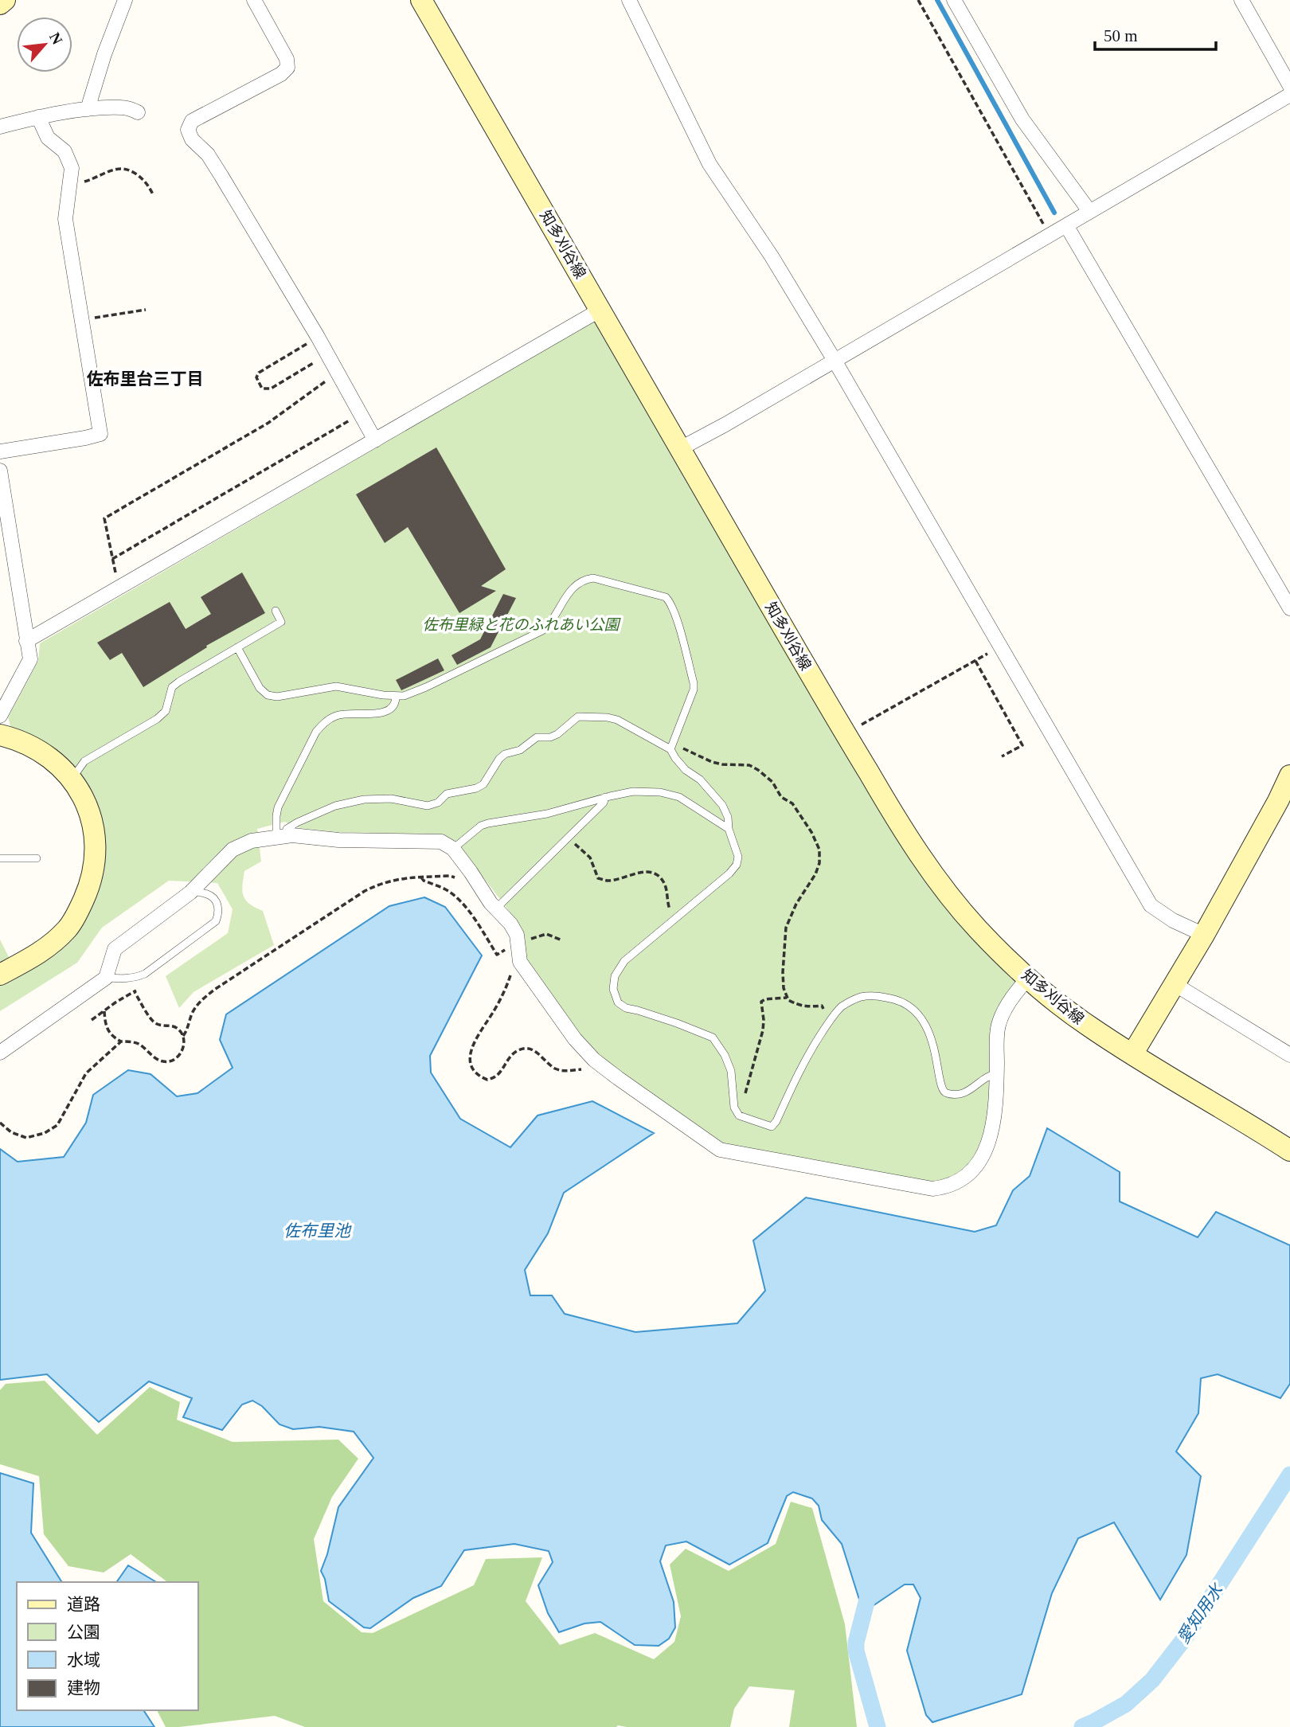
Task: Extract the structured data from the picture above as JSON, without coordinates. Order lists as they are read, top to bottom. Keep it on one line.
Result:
{"streets":{"street":["知多刈谷線"]},"districts":["佐布里台三丁目"],"water":["佐布里池","愛知用水"],"parks":["佐布里緑と花のふれあい公園"],"legend":["道路","公園","水域","建物"],"scale_bar":"50 m","north":"top right"}
